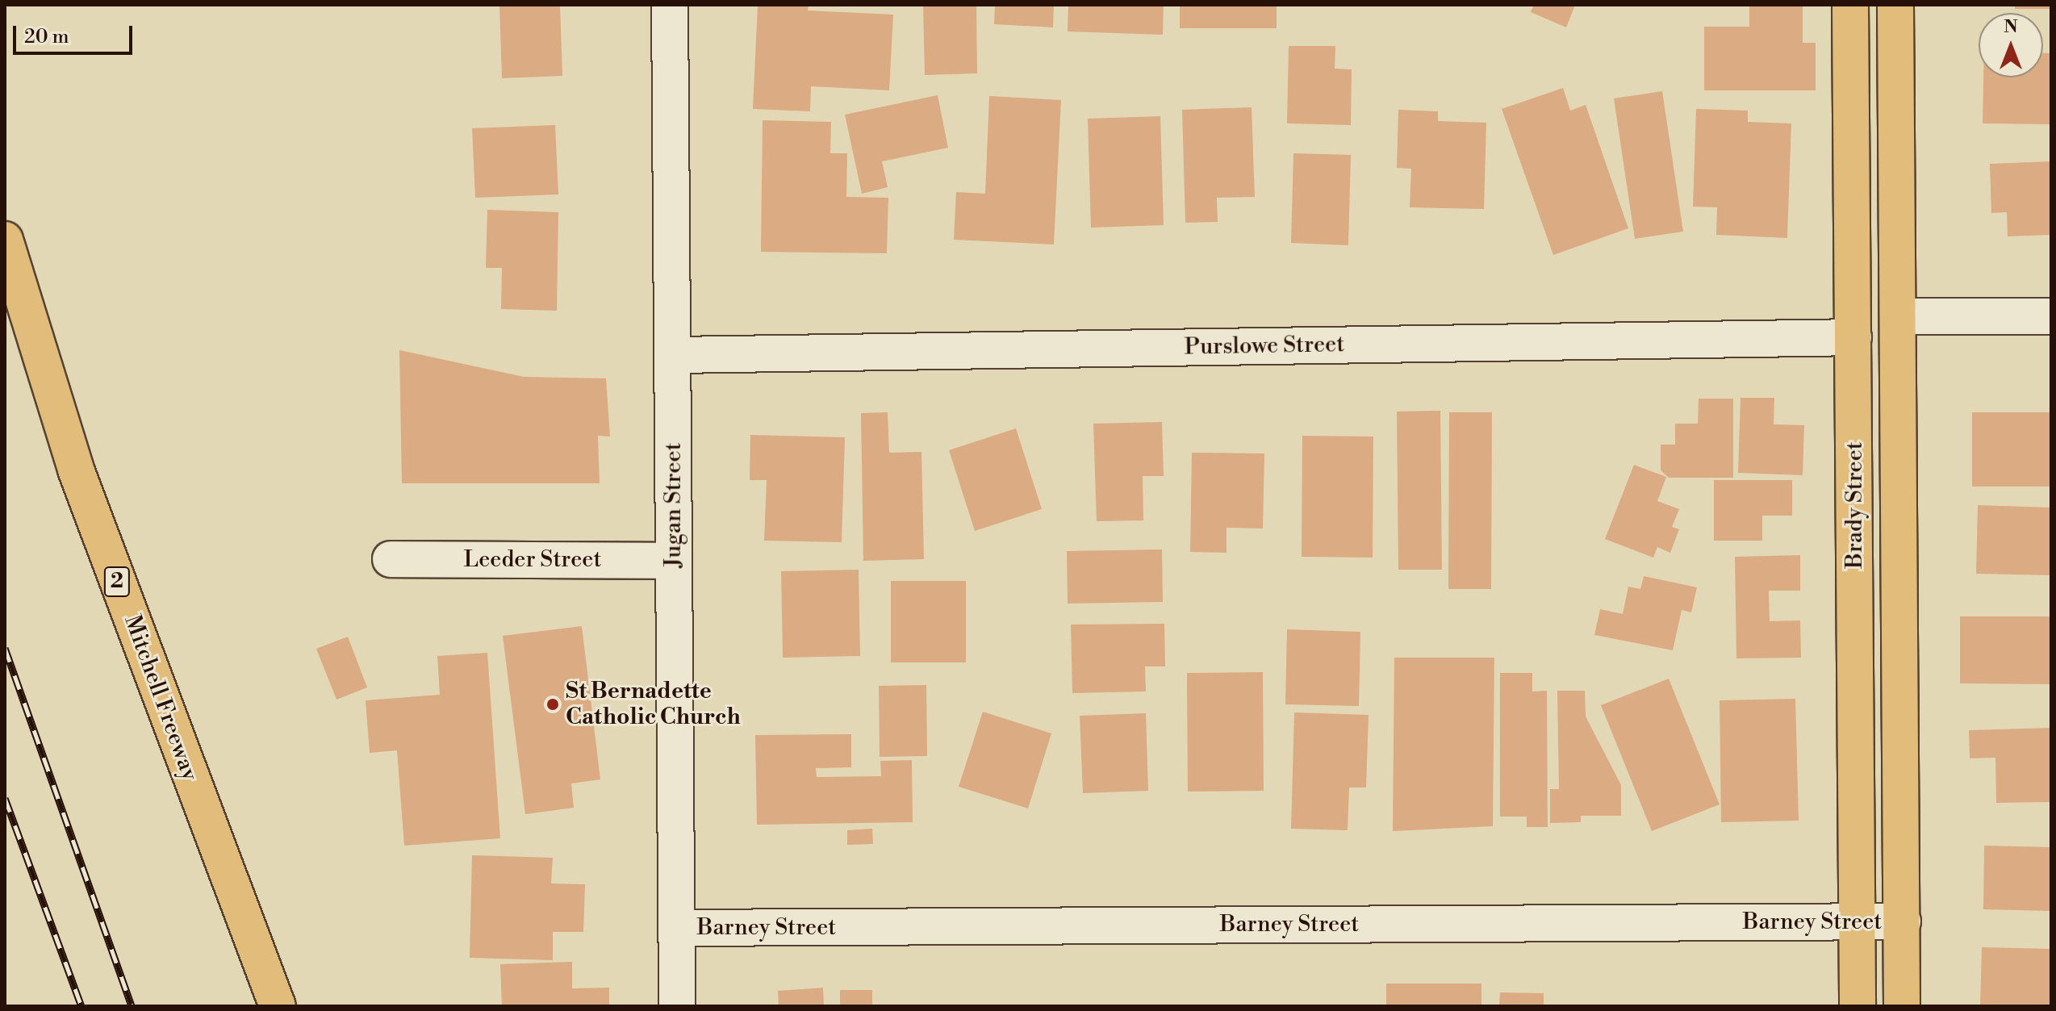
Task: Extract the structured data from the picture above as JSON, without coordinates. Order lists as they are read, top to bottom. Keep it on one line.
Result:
{"streets":{"main road":["Brady Street","2","Mitchell Freeway"],"street":["Purslowe Street","Jugan Street","Leeder Street","Barney Street"]},"crossings":[["Purslowe Street","Jugan Street"],["Purslowe Street","Brady Street"],["Jugan Street","Leeder Street"],["Jugan Street","Barney Street"],["Brady Street","Barney Street"]],"places":["St Bernadette Catholic Church"],"scale_bar":"20 m","north":"top"}
